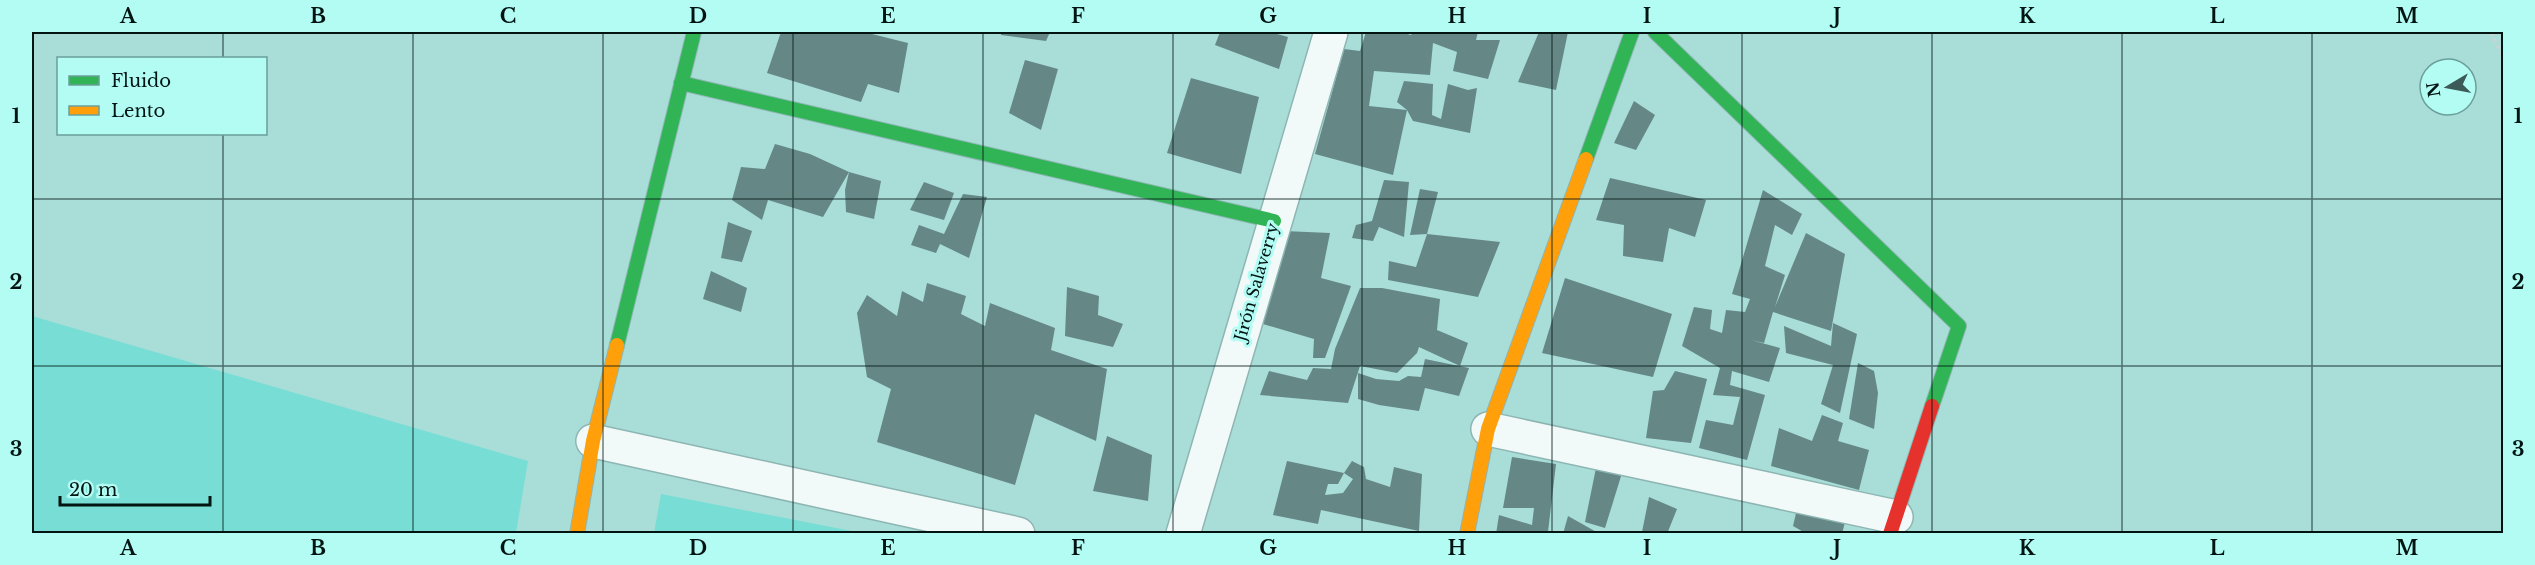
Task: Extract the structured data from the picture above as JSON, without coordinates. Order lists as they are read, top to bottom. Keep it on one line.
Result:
{"streets":{"street":["Jirón Salaverry"]},"legend":["Fluido","Lento"],"scale_bar":"20 m","north":"left","grid":{"columns":["A","B","C","D","E","F","G","H","I","J","K","L","M"],"rows":["1","2","3"]}}
